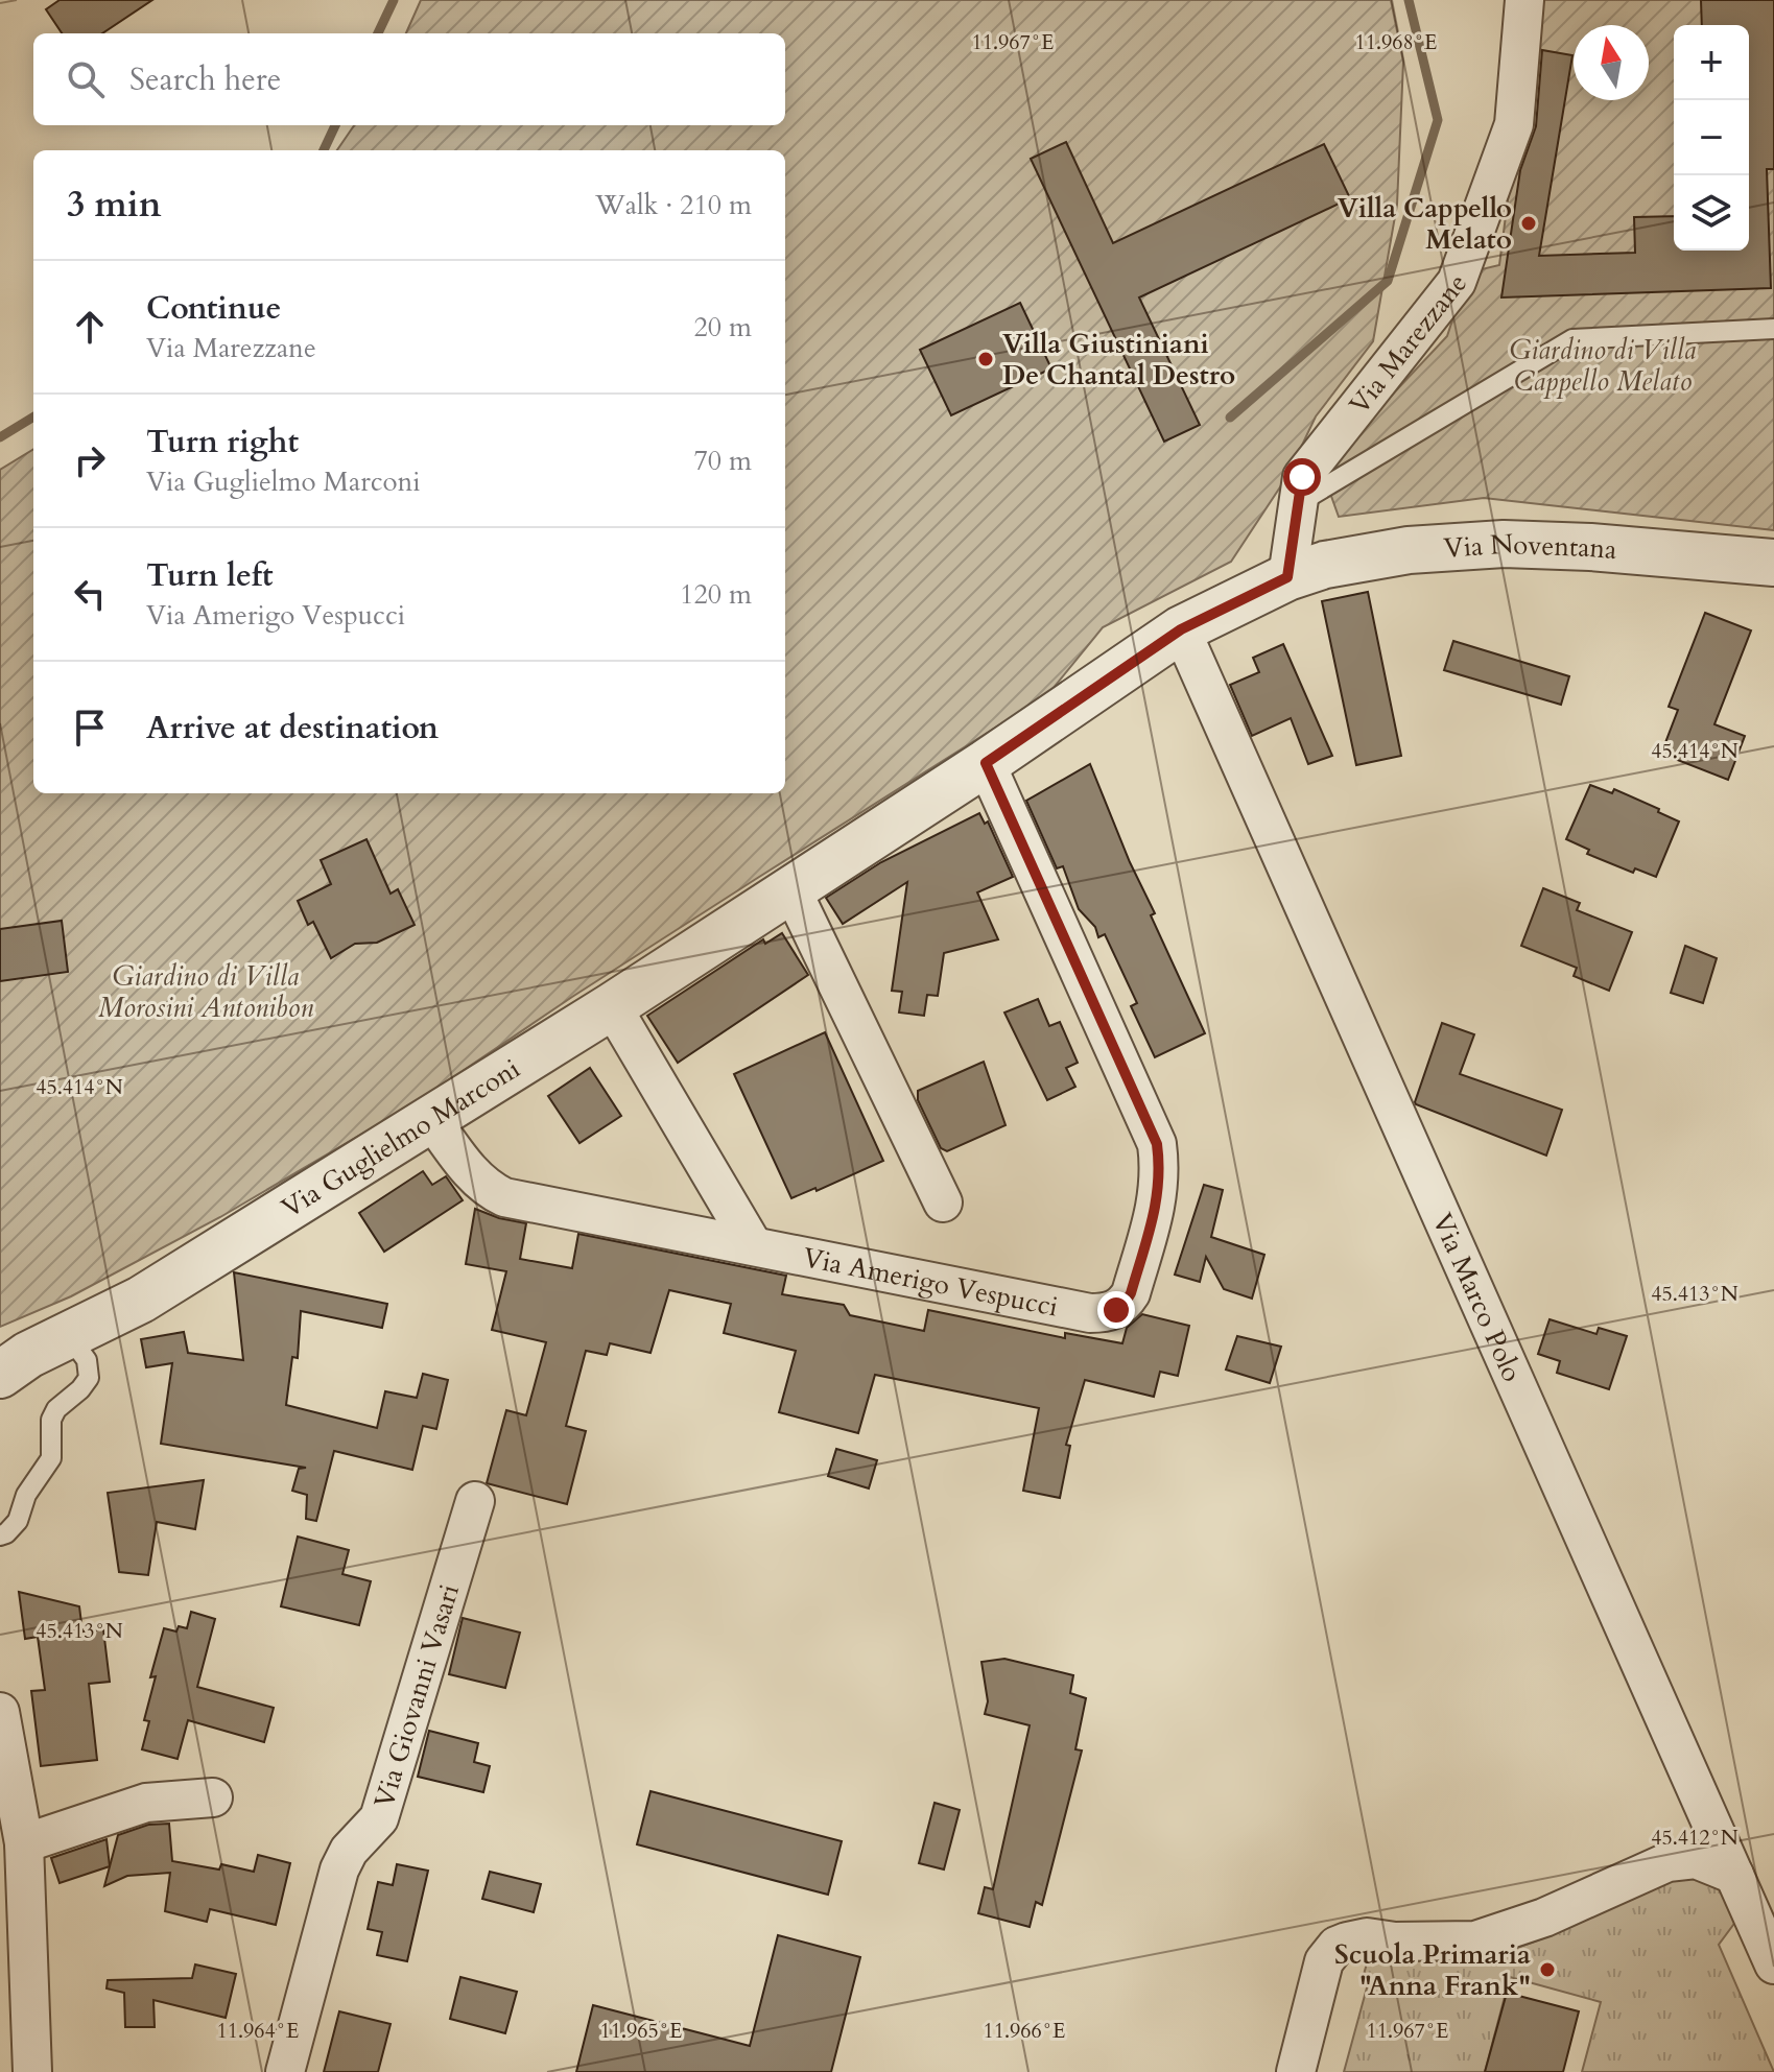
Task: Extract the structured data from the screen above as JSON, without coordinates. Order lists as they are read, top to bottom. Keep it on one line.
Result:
{"streets":{"street":["Via Marezzane","Via Noventana","Via Guglielmo Marconi","Via Amerigo Vespucci","Via Marco Polo","Via Giovanni Vasari"]},"crossings":[["Via Marezzane","Via Noventana"],["Via Marezzane","Via Guglielmo Marconi"],["Via Noventana","Via Guglielmo Marconi"],["Via Guglielmo Marconi","Via Amerigo Vespucci"],["Via Guglielmo Marconi","Via Marco Polo"]],"parks":["Giardino di Villa Cappello Melato","Giardino di Villa Morosini Antonibon"],"places":["Villa Cappello Melato","Villa Giustiniani De Chantal Destro","Scuola Primaria \"Anna Frank\""],"north":"top","page":{"map_buttons":["+","−"],"search":"Search here","heading":["3 min","Walk · 210 m"],"list":[["Continue","Via Marezzane","20 m"],["Turn right","Via Guglielmo Marconi","70 m"],["Turn left","Via Amerigo Vespucci","120 m"],"Arrive at destination"]},"coordinates":["11.967°E","11.968°E","45.414°N","45.413°N","45.412°N","11.964°E","11.965°E","11.966°E"]}
